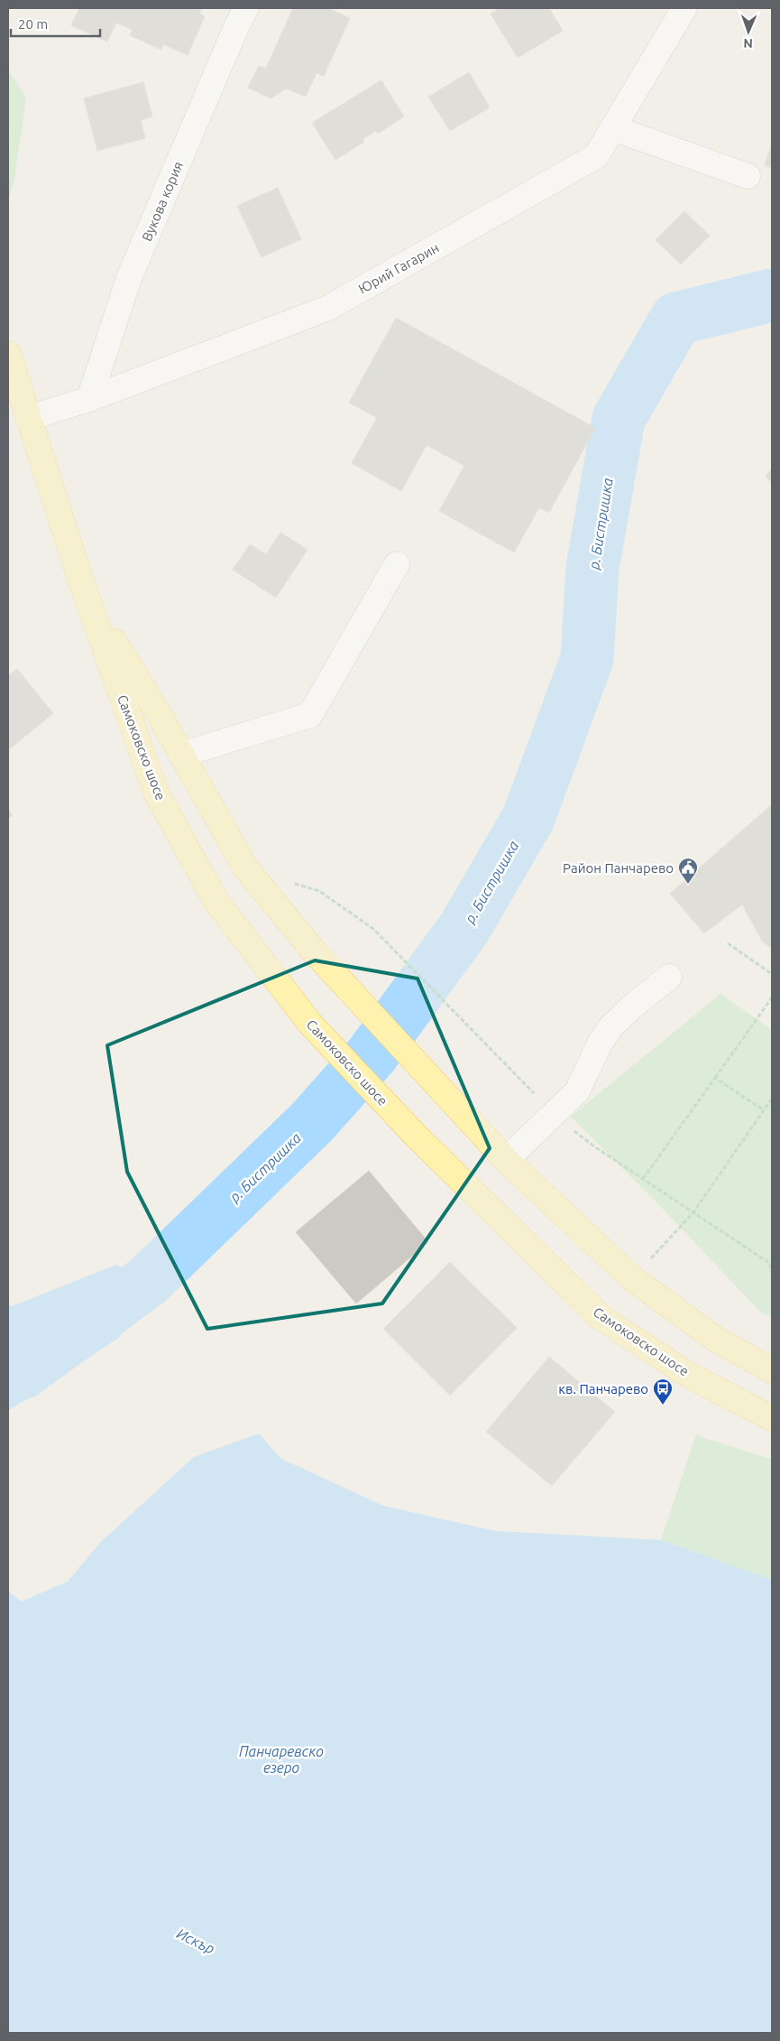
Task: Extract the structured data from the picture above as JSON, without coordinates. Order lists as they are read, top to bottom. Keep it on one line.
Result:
{"streets":{"main road":["Самоковско шосе"],"street":["Вукова кория","Юрий Гагарин"]},"crossings":[["Вукова кория","Юрий Гагарин"],["Юрий Гагарин","Самоковско шосе"]],"water":["р. Бистришка","Панчаревско езеро","Искър"],"places":{"public building":["Район Панчарево"],"bus stop":["кв. Панчарево"]},"scale_bar":"20 m","north":"bottom"}
